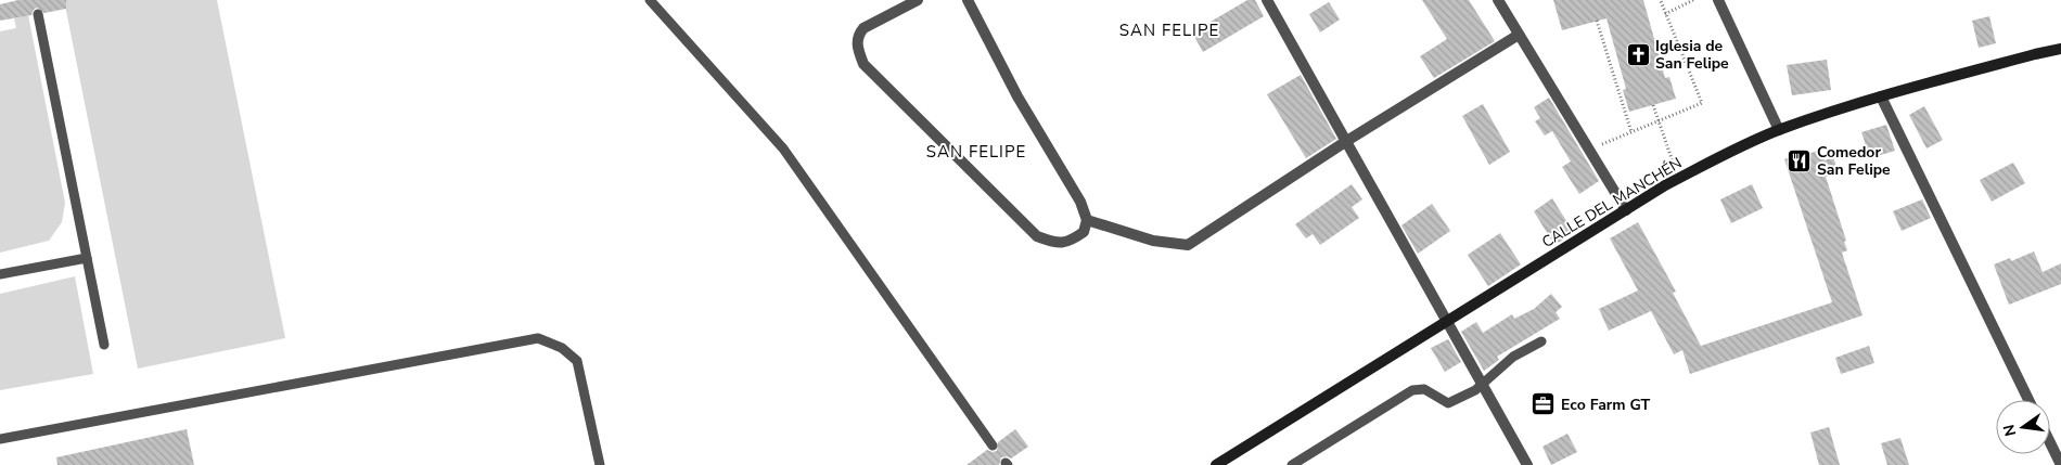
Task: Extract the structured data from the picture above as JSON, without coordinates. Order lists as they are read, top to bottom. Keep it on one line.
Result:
{"streets":{"street":["CALLE DEL MANCHÉN"]},"districts":["SAN FELIPE","SAN FELIPE"],"places":{"church":["Iglesia de San Felipe"],"restaurant":["Comedor San Felipe"],"office":["Eco Farm GT"]},"north":"left"}
